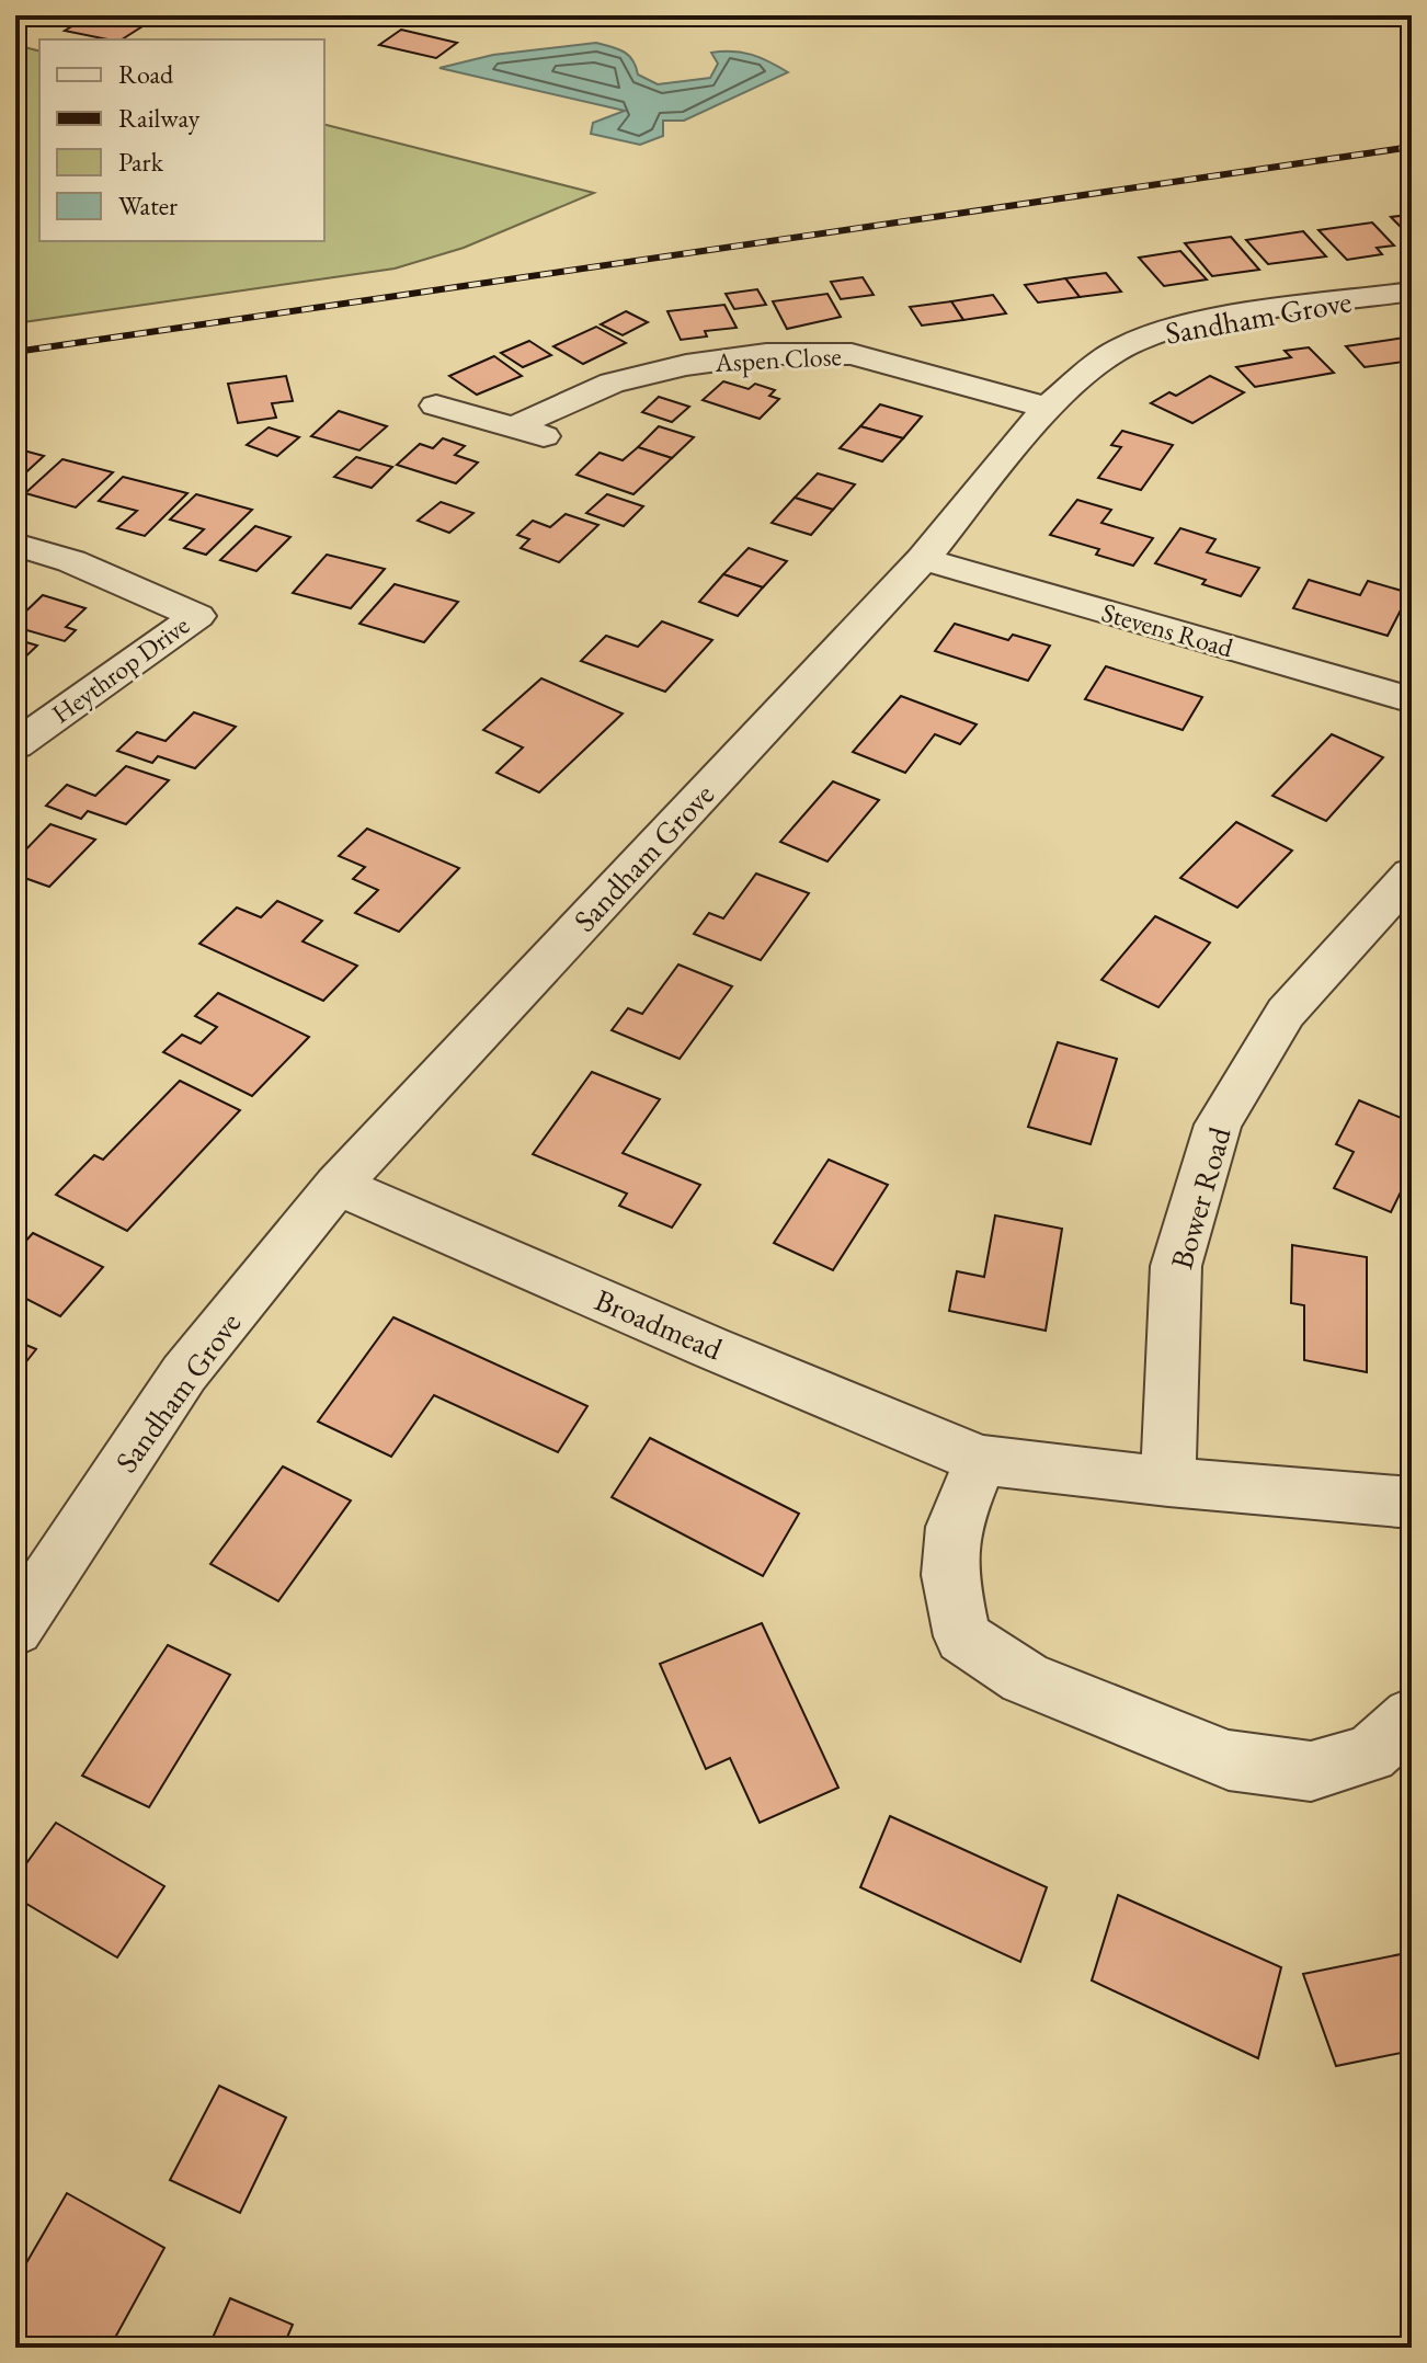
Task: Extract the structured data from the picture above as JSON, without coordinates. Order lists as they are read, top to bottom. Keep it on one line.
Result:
{"streets":{"street":["Sandham Grove","Aspen Close","Stevens Road","Heythrop Drive","Bower Road","Broadmead"]},"crossings":[["Sandham Grove","Aspen Close"],["Sandham Grove","Stevens Road"],["Sandham Grove","Broadmead"],["Bower Road","Broadmead"]],"legend":["Road","Railway","Park","Water"]}
